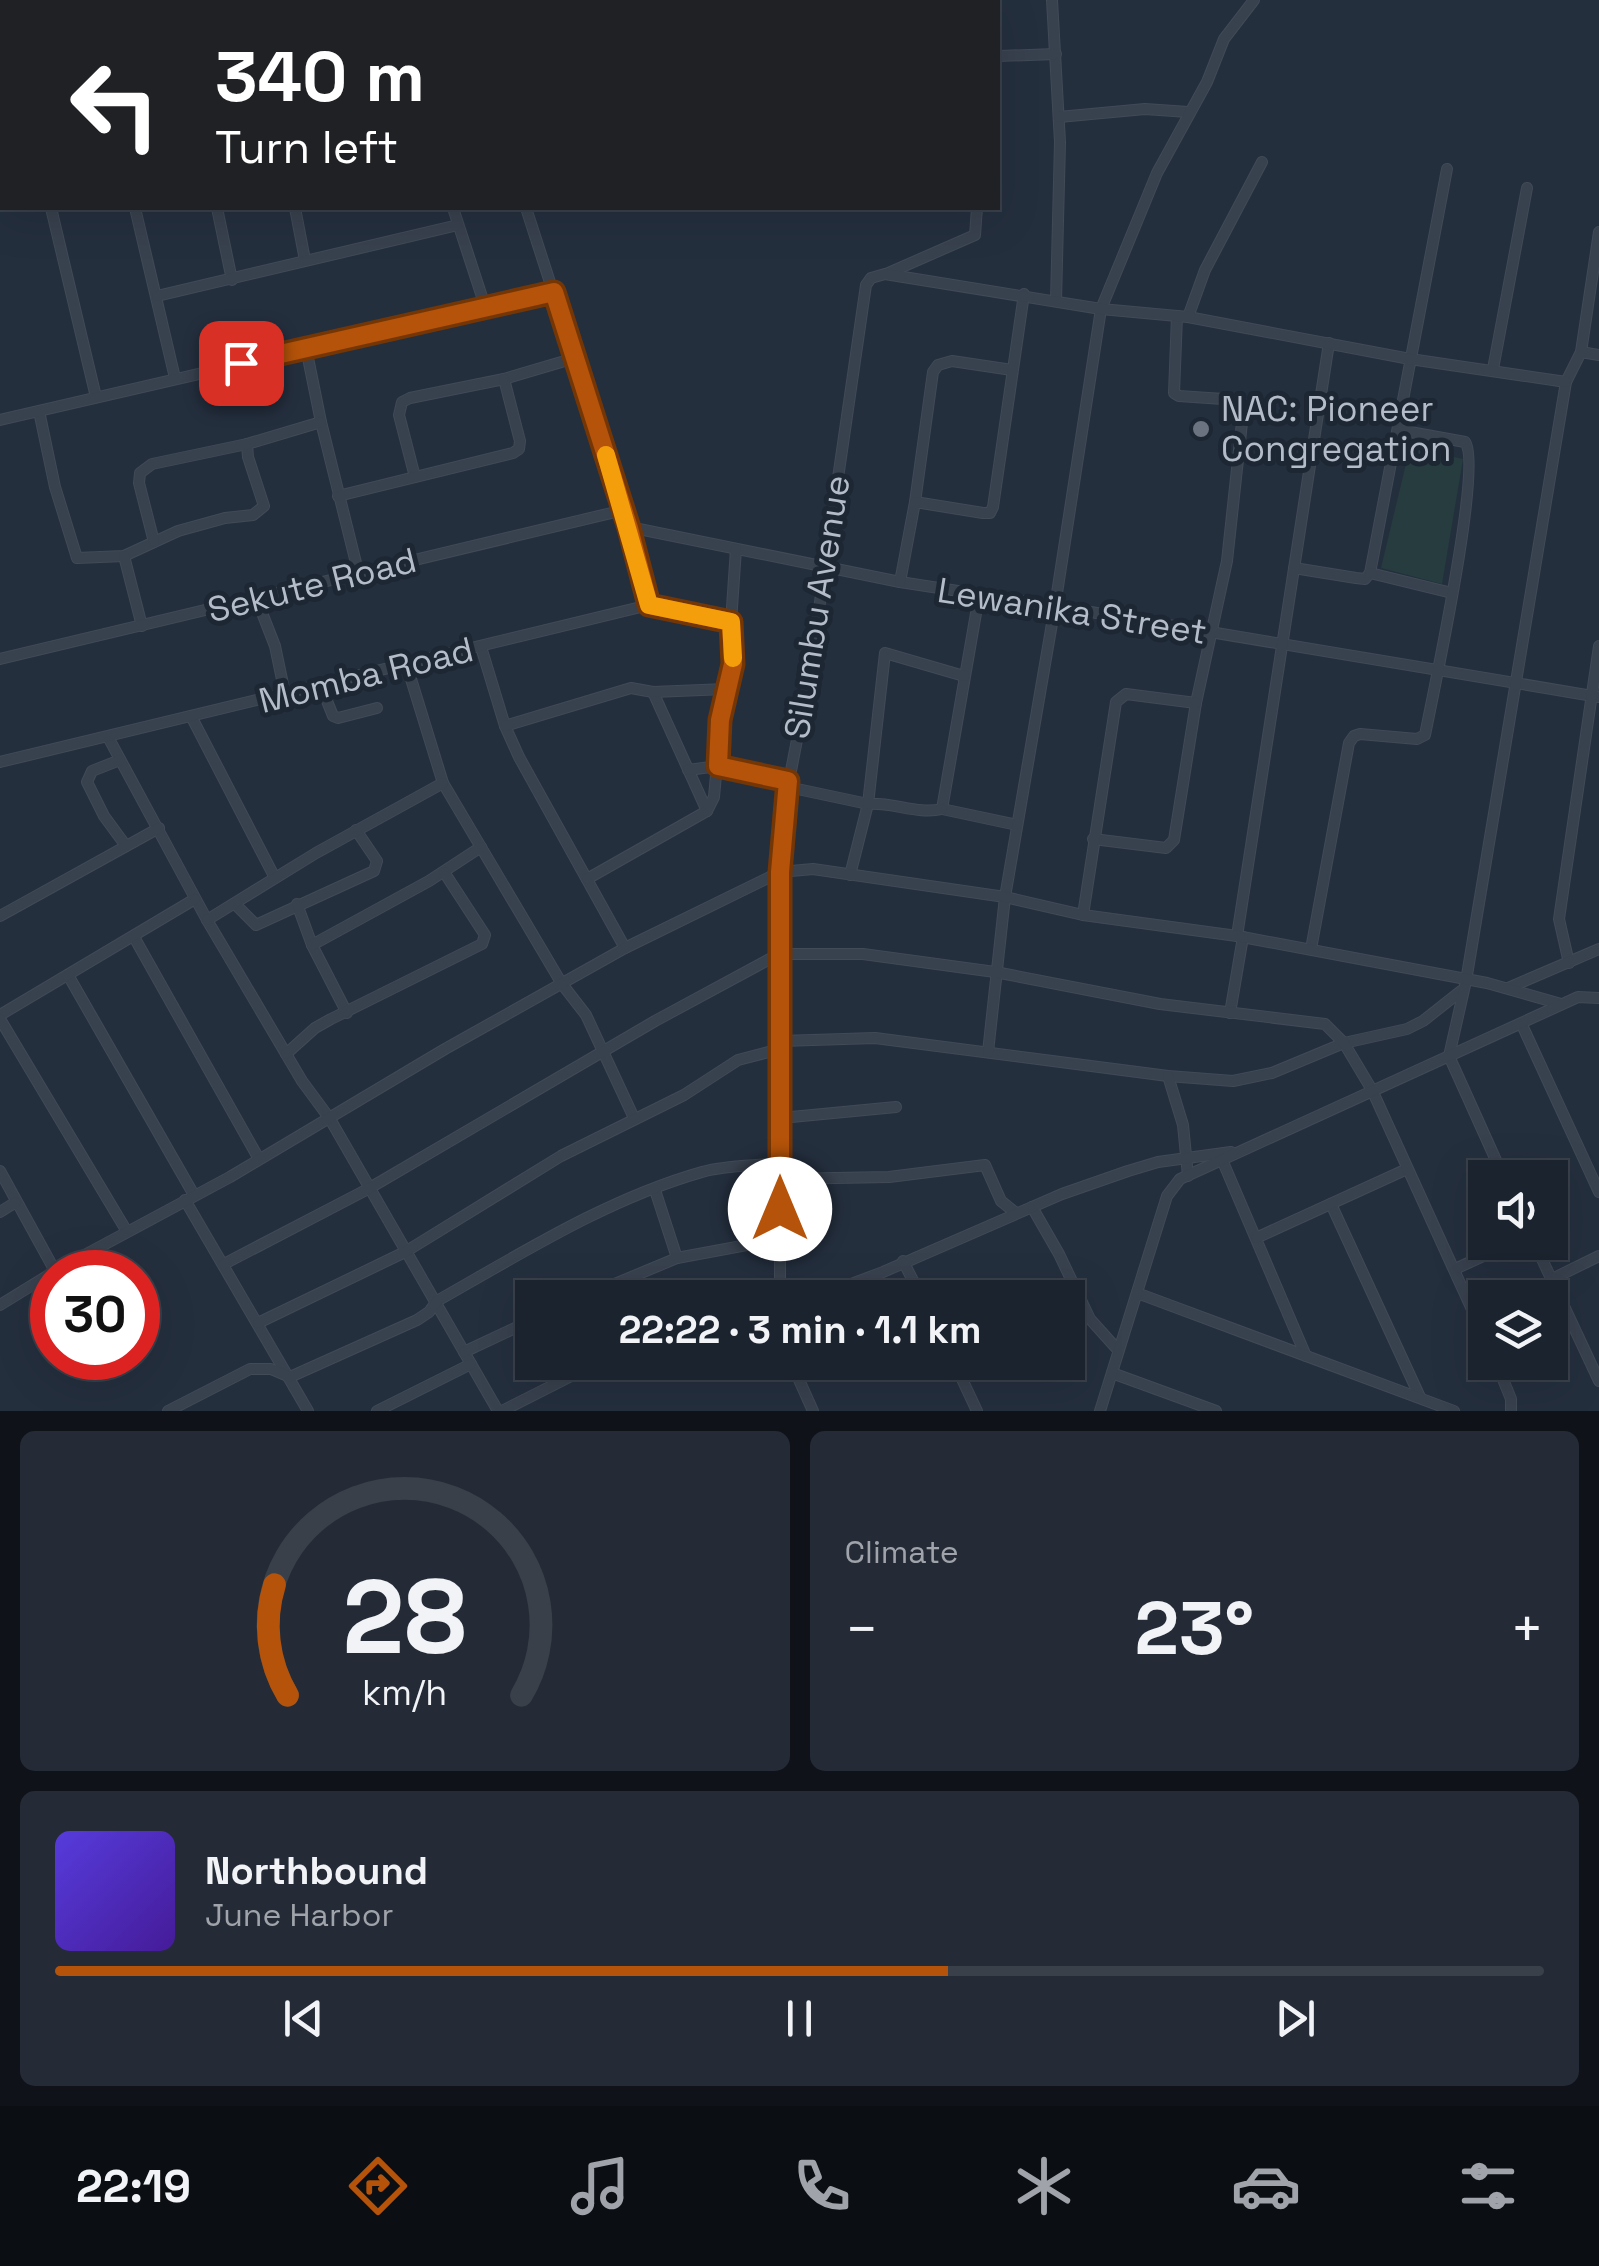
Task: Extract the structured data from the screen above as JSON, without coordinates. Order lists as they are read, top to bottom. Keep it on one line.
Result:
{"streets":{"street":["Sekute Road","Silumbu Avenue","Lewanika Street","Momba Road"]},"crossings":[["Silumbu Avenue","Lewanika Street"]],"places":["NAC: Pioneer Congregation"],"page":{"turn":["340 m","Turn left"],"limit":"30","trip":"22:22 · 3 min · 1.1 km","tile":"Climate","heat":["−","23°","+"],"song":["Northbound","June Harbor"],"tabs":"22:19","gauge":["28","km/h"]}}
